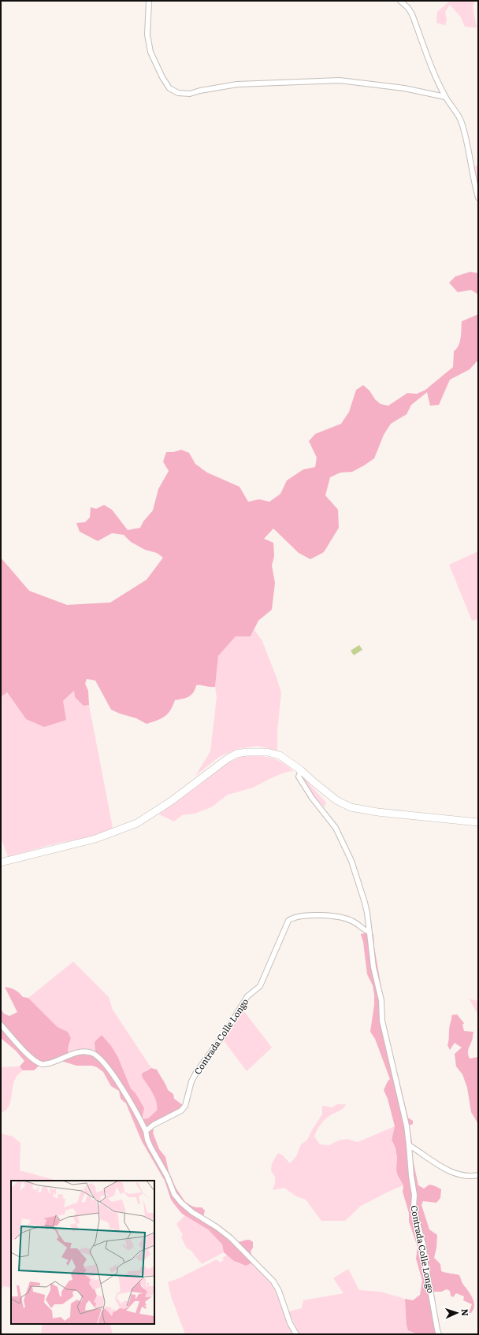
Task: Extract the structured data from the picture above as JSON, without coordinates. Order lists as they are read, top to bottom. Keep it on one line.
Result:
{"streets":{"street":["Contrada Colle Longo"]},"north":"right"}
